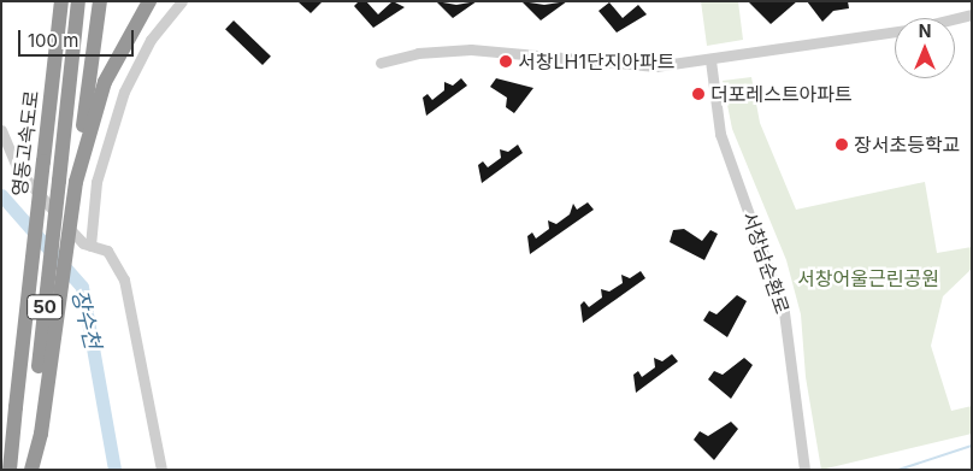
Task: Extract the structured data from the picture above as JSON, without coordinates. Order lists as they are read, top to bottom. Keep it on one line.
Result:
{"streets":{"highway":["영동고속도로","50"],"street":["서창남순환로"]},"water":["장수천"],"parks":["서창어울근린공원"],"places":["서창LH1단지아파트","더포레스트아파트","장서초등학교"],"scale_bar":"100 m","north":"top"}
